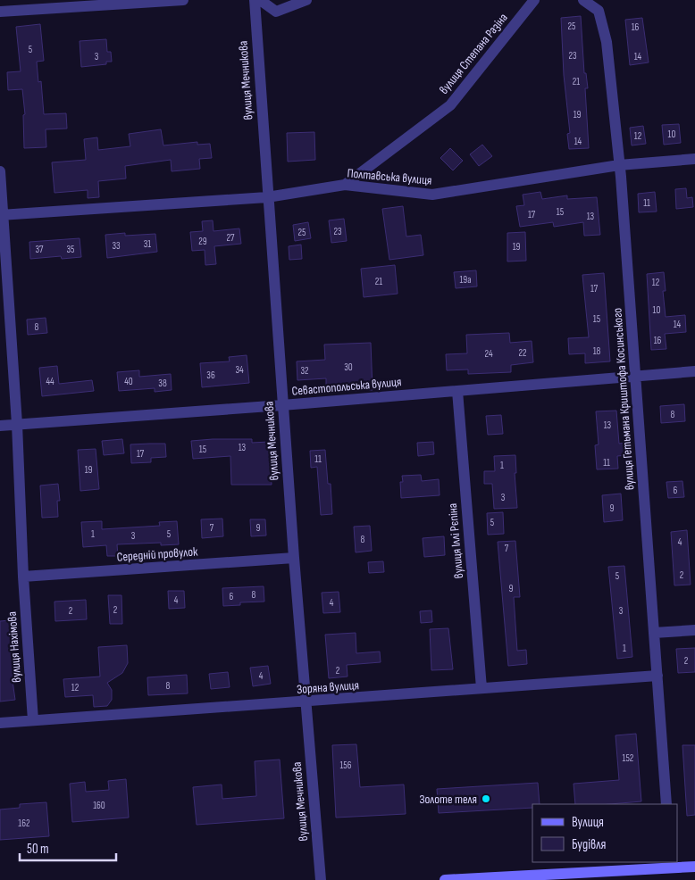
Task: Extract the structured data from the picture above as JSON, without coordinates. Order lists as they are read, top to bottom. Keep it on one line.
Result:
{"streets":{"street":["вулиця Степана Разіна","вулиця Мечникова","Полтавська вулиця","Севастопольська вулиця","вулиця Гетьмана Криштофа Косинського","вулиця Іллі Рєпіна","Середній провулок","вулиця Нахімова","Зоряна вулиця"]},"crossings":[["вулиця Степана Разіна","Полтавська вулиця"],["вулиця Мечникова","Полтавська вулиця"],["вулиця Мечникова","Севастопольська вулиця"],["вулиця Мечникова","Середній провулок"],["вулиця Мечникова","Зоряна вулиця"],["Полтавська вулиця","вулиця Гетьмана Криштофа Косинського"],["Полтавська вулиця","вулиця Нахімова"],["Севастопольська вулиця","вулиця Гетьмана Криштофа Косинського"],["Севастопольська вулиця","вулиця Іллі Рєпіна"],["Севастопольська вулиця","вулиця Нахімова"],["вулиця Гетьмана Криштофа Косинського","Зоряна вулиця"],["вулиця Іллі Рєпіна","Зоряна вулиця"],["Середній провулок","вулиця Нахімова"],["вулиця Нахімова","Зоряна вулиця"]],"places":["Золоте теля"],"house_numbers":["25","16","5","23","3","14","21","19","10","12","14","11","15","17","13","23","25","27","29","31","33","19","37","35","19а","21","12","17","10","15","14","8","16","18","22","24","30","34","32","36","44","40","38","8","13","13","15","17","11","11","1","19","6","3","9","5","7","9","1","5","3","8","4","7","2","5","9","8","6","4","4","2","2","3","1","2","2","4","8","12","152","156","160","162"],"legend":["Вулиця","Будівля"],"scale_bar":"50 m"}
